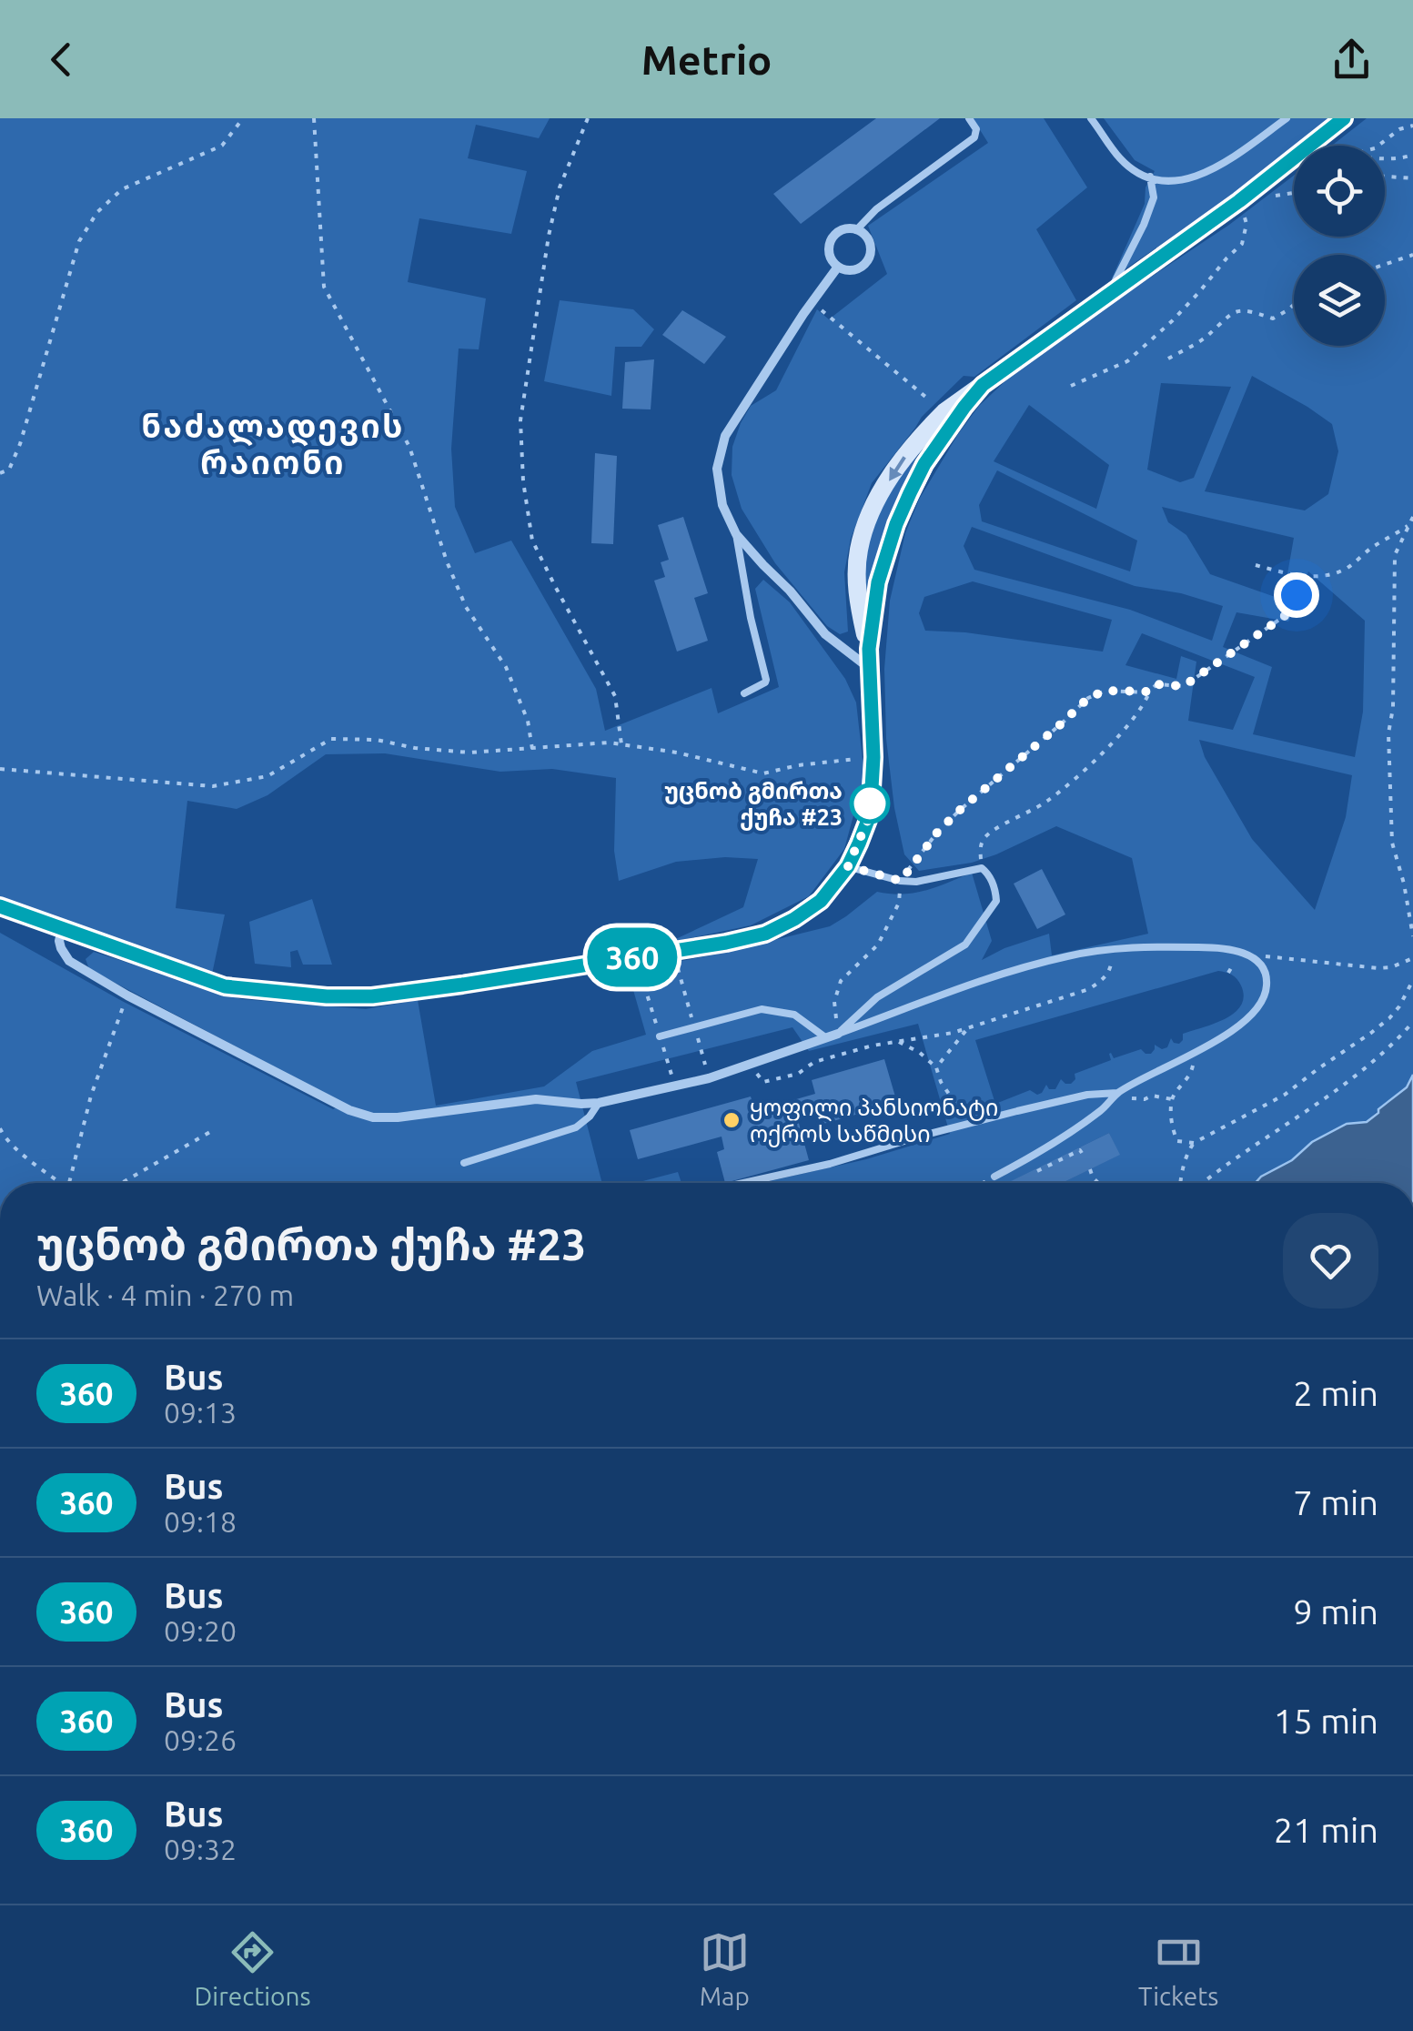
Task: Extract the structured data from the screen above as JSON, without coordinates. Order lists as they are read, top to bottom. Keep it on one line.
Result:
{"districts":["ნაძალადევის რაიონი"],"places":["უცნობ გმირთა ქუჩა #23","ყოფილი პანსიონატი ოქროს საწმისი"],"lines":["bus line 360"],"page":{"header":"Metrio","on_map":"360","heading":["უცნობ გმირთა ქუჩა #23","Walk · 4 min · 270 m"],"list":[{"mark":"360","name":"Bus","note":"09:13","value":"2 min"},{"mark":"360","name":"Bus","note":"09:18","value":"7 min"},{"mark":"360","name":"Bus","note":"09:20","value":"9 min"},{"mark":"360","name":"Bus","note":"09:26","value":"15 min"},{"mark":"360","name":"Bus","note":"09:32","value":"21 min"}],"tabs":["Directions","Map","Tickets"]}}
